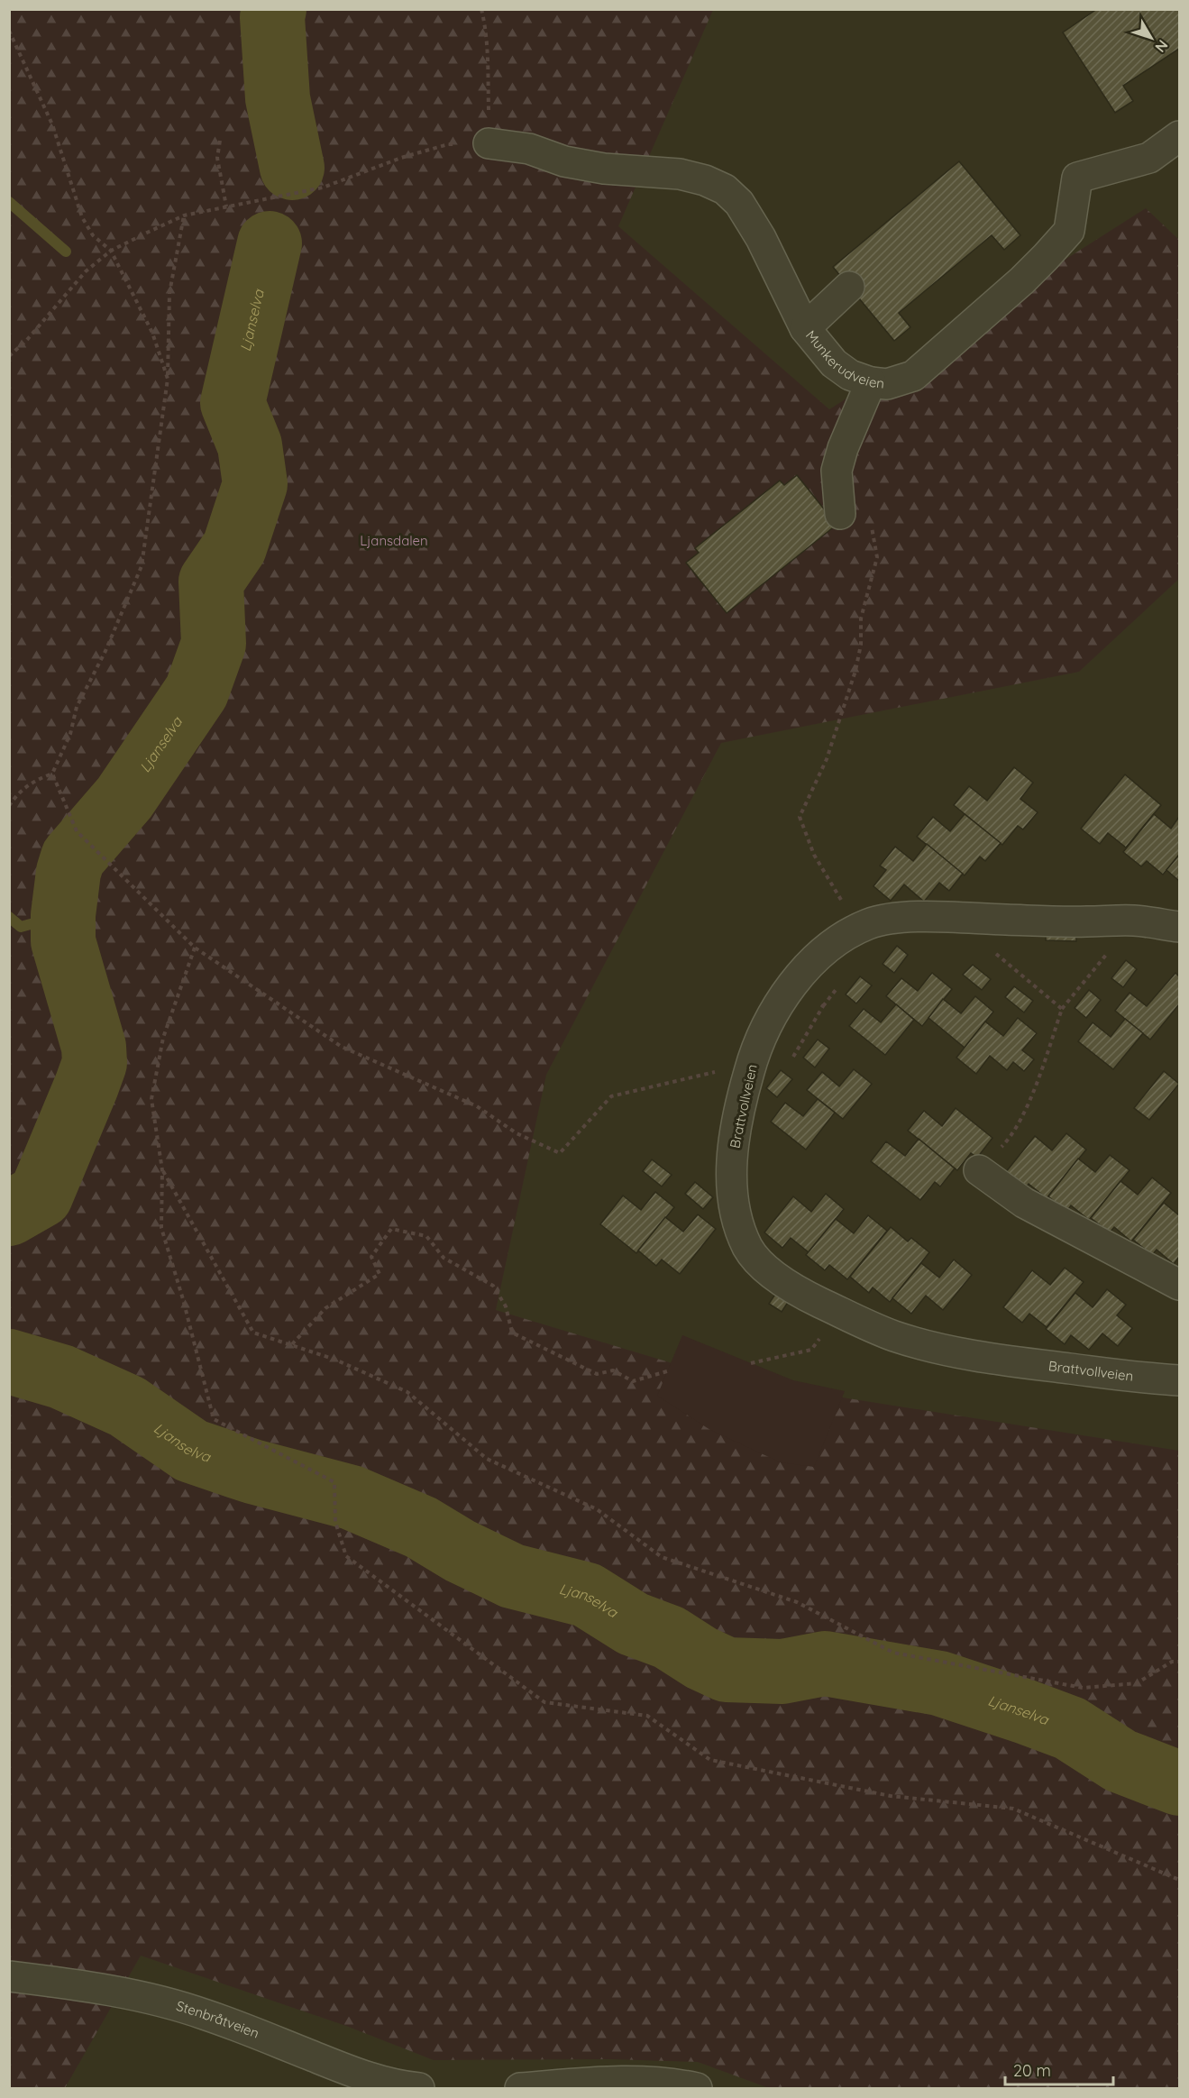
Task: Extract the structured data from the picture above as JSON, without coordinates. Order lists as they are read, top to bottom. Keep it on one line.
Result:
{"streets":{"street":["Munkerudveien","Brattvollveien","Stenbråtveien"]},"water":["Ljanselva"],"parks":["Ljansdalen"],"scale_bar":"20 m","north":"bottom right"}
